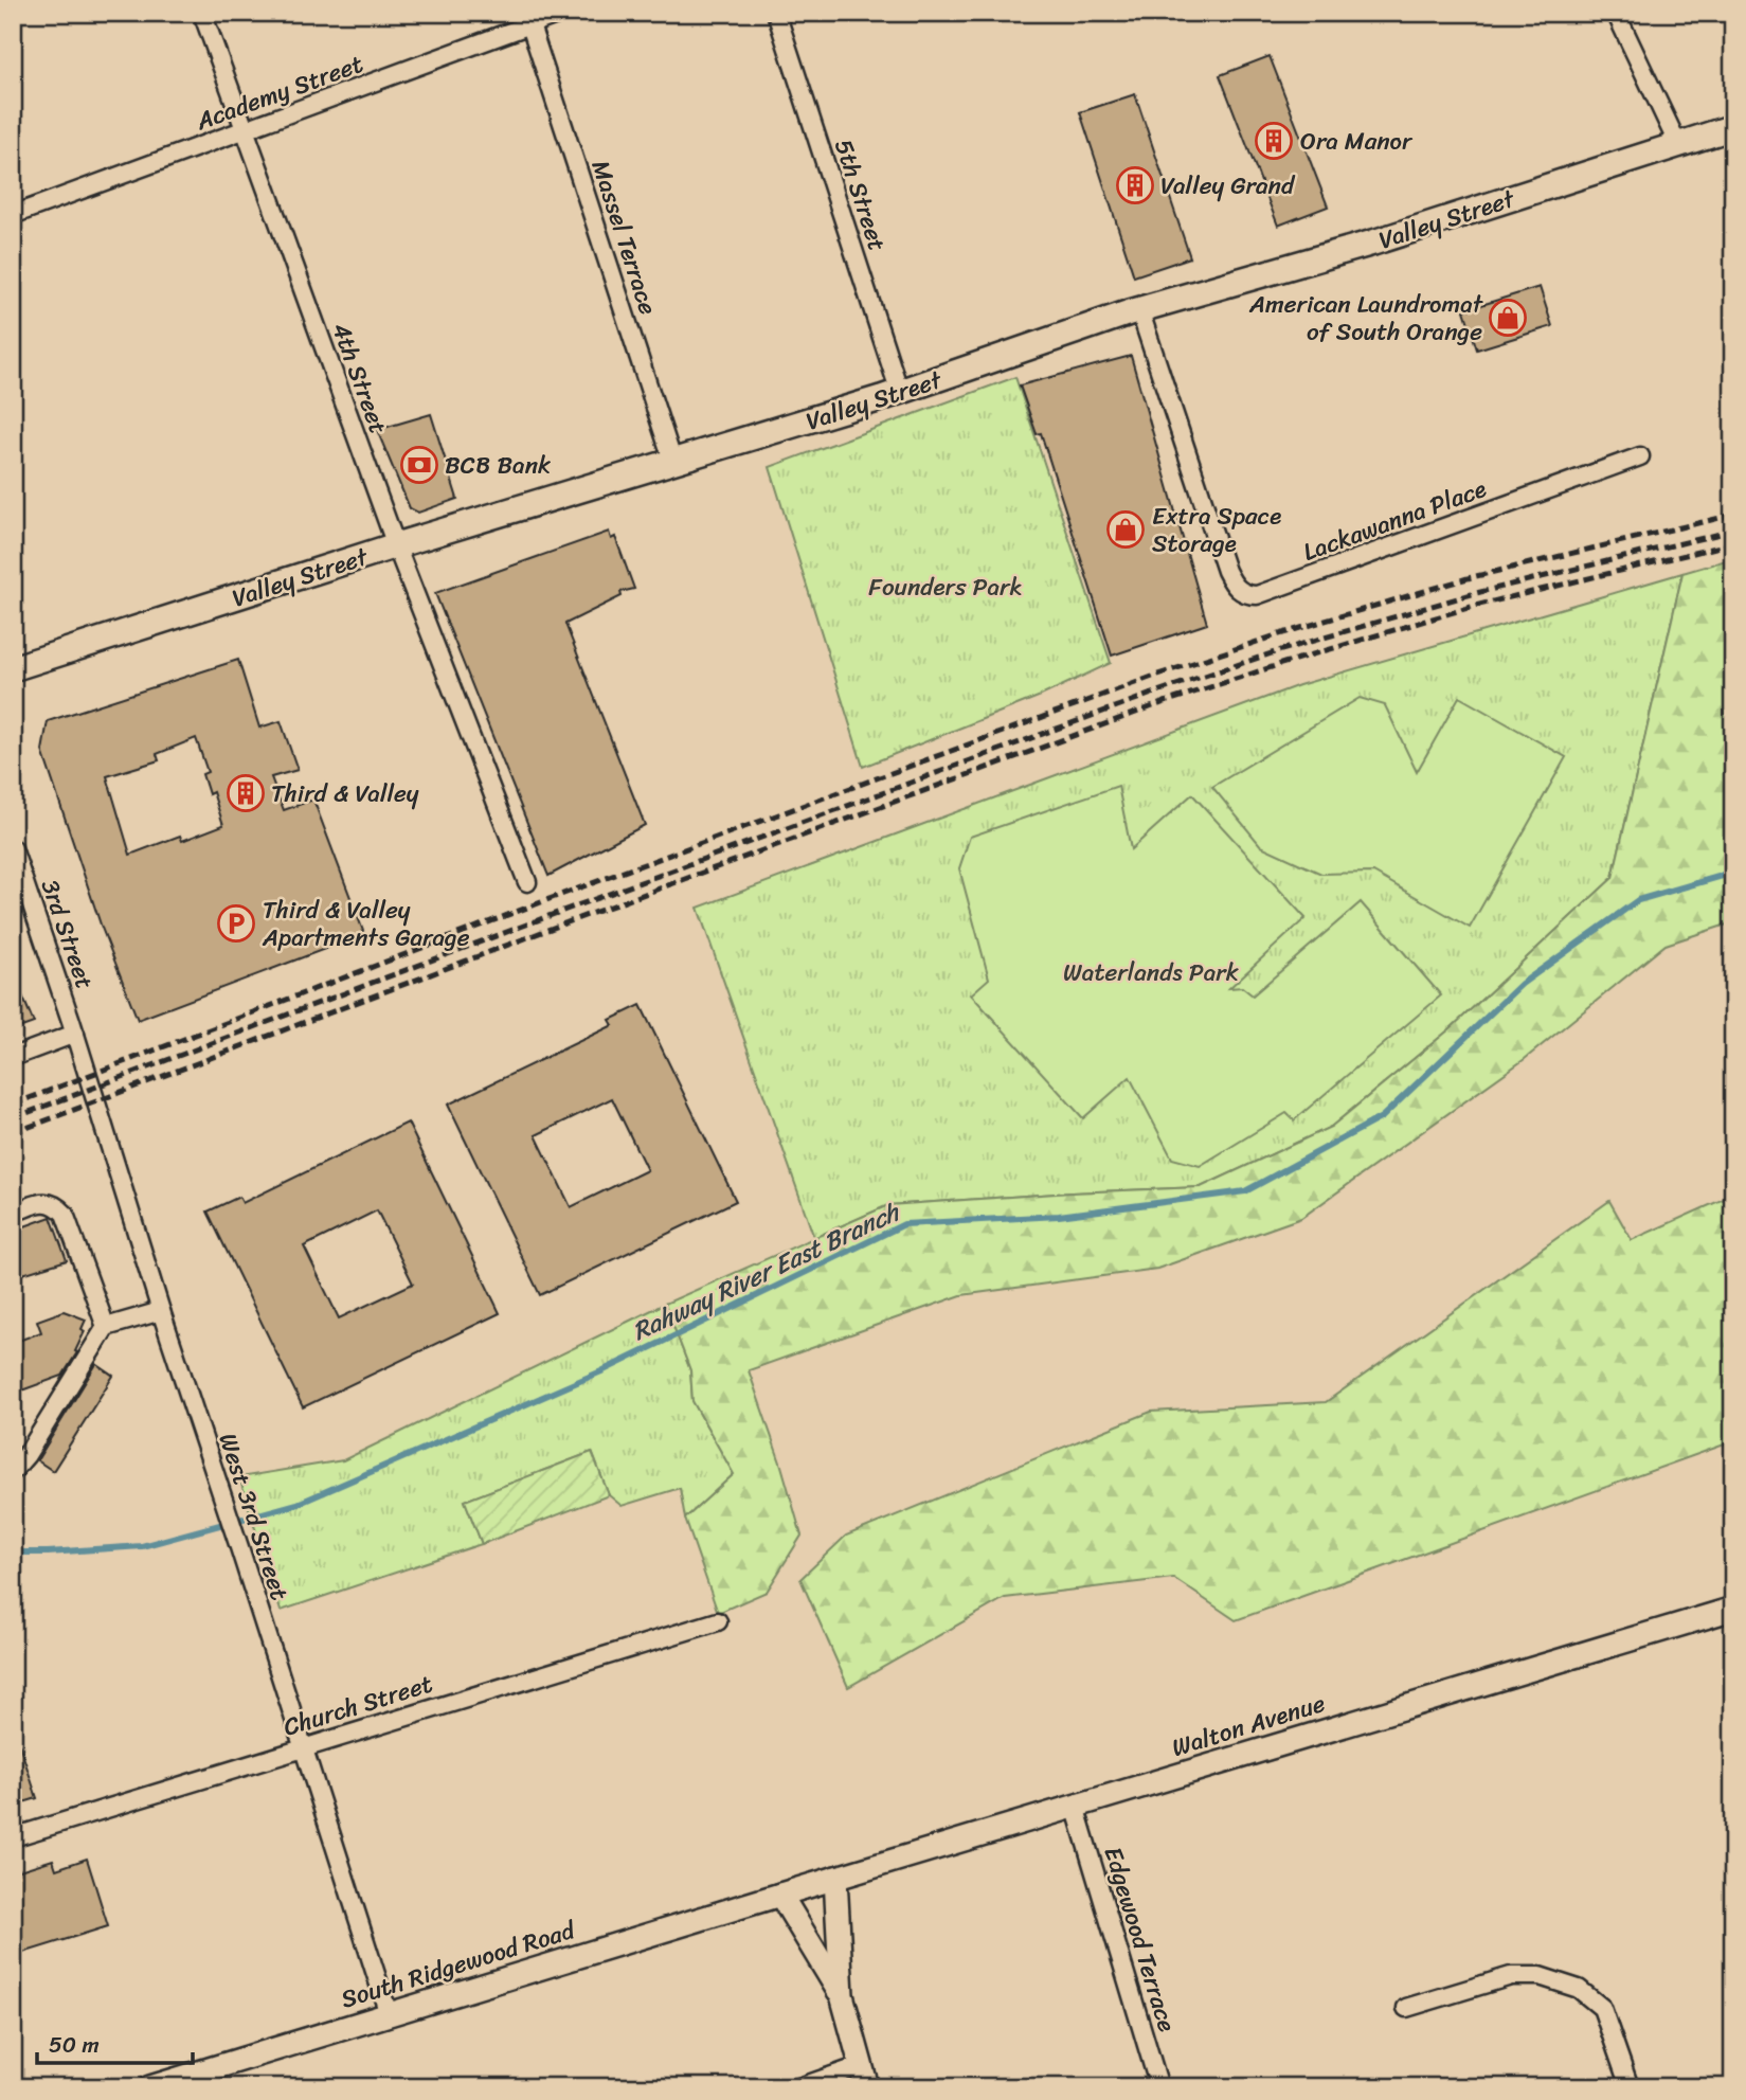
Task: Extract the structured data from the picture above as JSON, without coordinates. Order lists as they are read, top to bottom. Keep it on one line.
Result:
{"streets":{"main road":["Valley Street"],"street":["Academy Street","5th Street","Massel Terrace","4th Street","Lackawanna Place","3rd Street","West 3rd Street","Church Street","Walton Avenue","Edgewood Terrace","South Ridgewood Road"]},"crossings":[["Academy Street","Massel Terrace"],["Academy Street","4th Street"],["5th Street","Valley Street"],["Valley Street","Massel Terrace"],["Valley Street","4th Street"],["Valley Street","Lackawanna Place"],["3rd Street","West 3rd Street"],["West 3rd Street","Church Street"],["West 3rd Street","South Ridgewood Road"],["Walton Avenue","Edgewood Terrace"],["Walton Avenue","South Ridgewood Road"]],"water":["Rahway River East Branch"],"parks":["Founders Park","Waterlands Park"],"places":{"building":["Ora Manor","Valley Grand","Third & Valley"],"shop":["American Laundromat of South Orange","Extra Space Storage"],"bank":["BCB Bank"],"parking":["Third & Valley Apartments Garage"]},"scale_bar":"50 m"}
